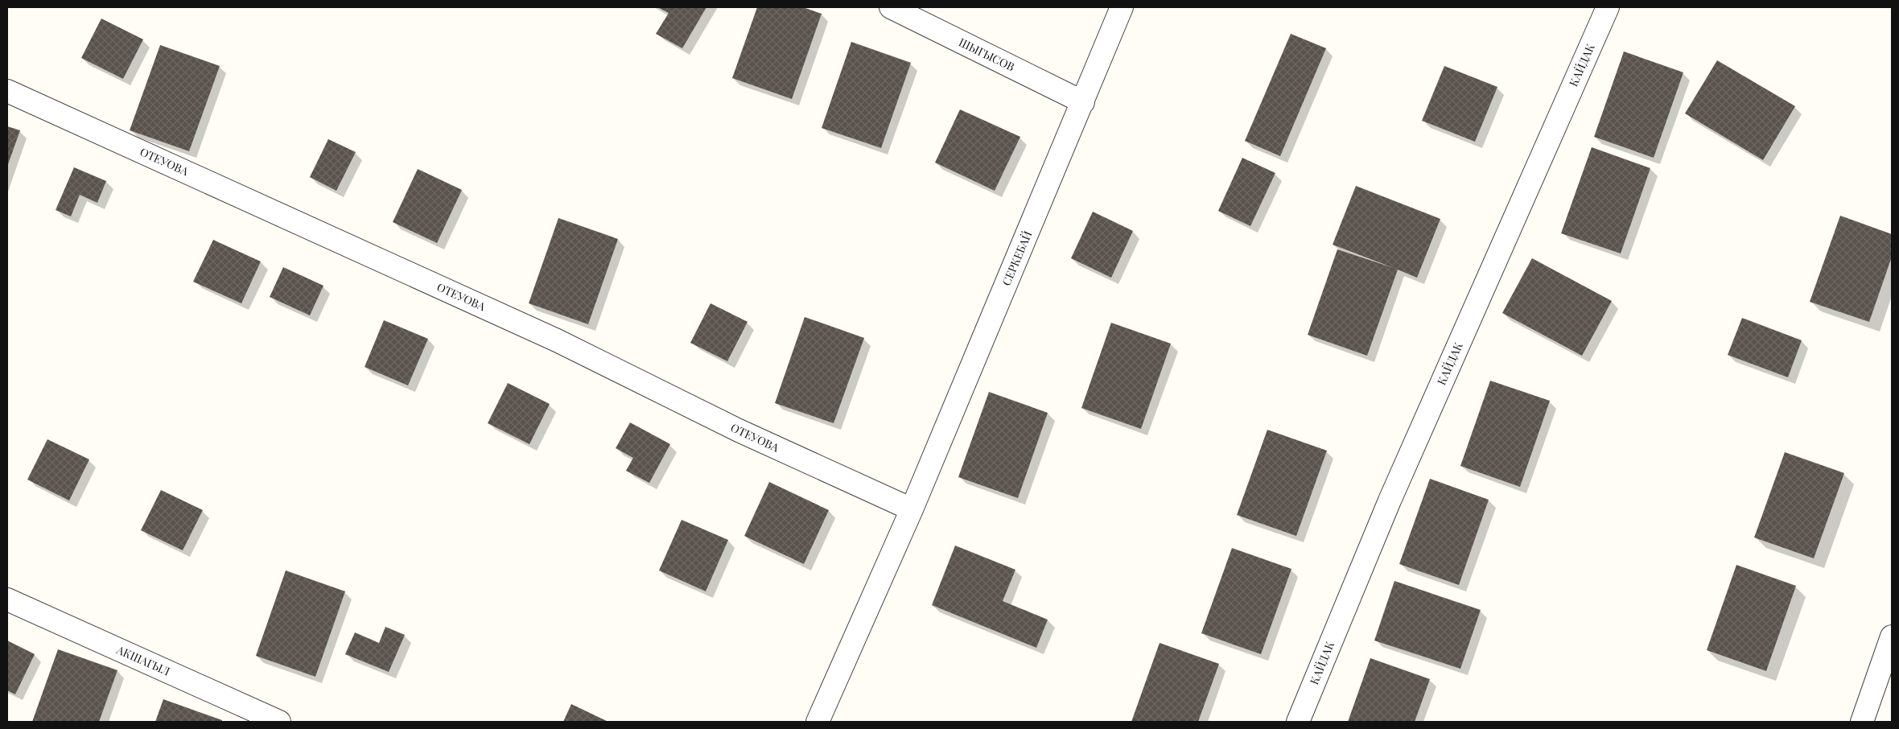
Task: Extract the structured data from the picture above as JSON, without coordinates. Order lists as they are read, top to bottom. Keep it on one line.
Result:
{"streets":{"street":["ШЫГЫСОВ","КАЙДАК","ОТЕУОВА","СЕРКЕБАЙ","АКШАГЫЛ"]},"crossings":[["ШЫГЫСОВ","СЕРКЕБАЙ"],["ОТЕУОВА","СЕРКЕБАЙ"]]}
